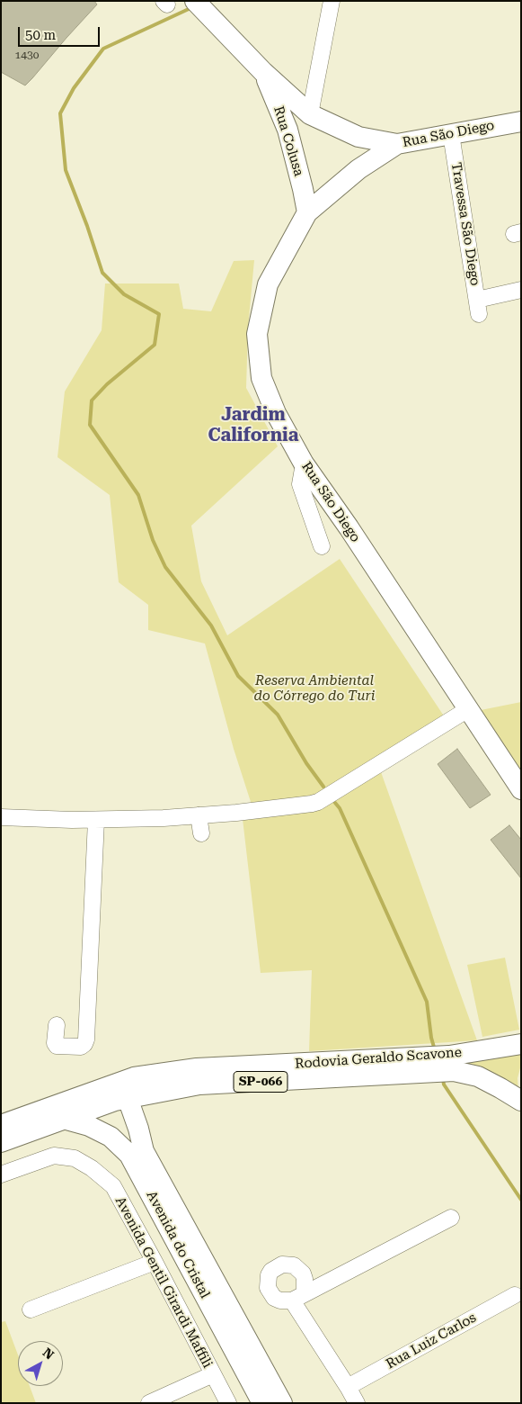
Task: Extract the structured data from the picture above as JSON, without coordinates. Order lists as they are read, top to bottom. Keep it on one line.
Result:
{"streets":{"main road":["Rua São Diego","Rua Colusa","Rodovia Geraldo Scavone","SP-066","Avenida do Cristal"],"street":["Travessa São Diego","Avenida Gentil Girardi Maffili","Rua Luiz Carlos"]},"crossings":[["Rua São Diego","Rua Colusa"],["Rua São Diego","Travessa São Diego"],["Rodovia Geraldo Scavone","Avenida do Cristal"]],"districts":["Jardim California"],"parks":["Reserva Ambiental do Córrego do Turi"],"house_numbers":["1430"],"scale_bar":"50 m","north":"top right"}
